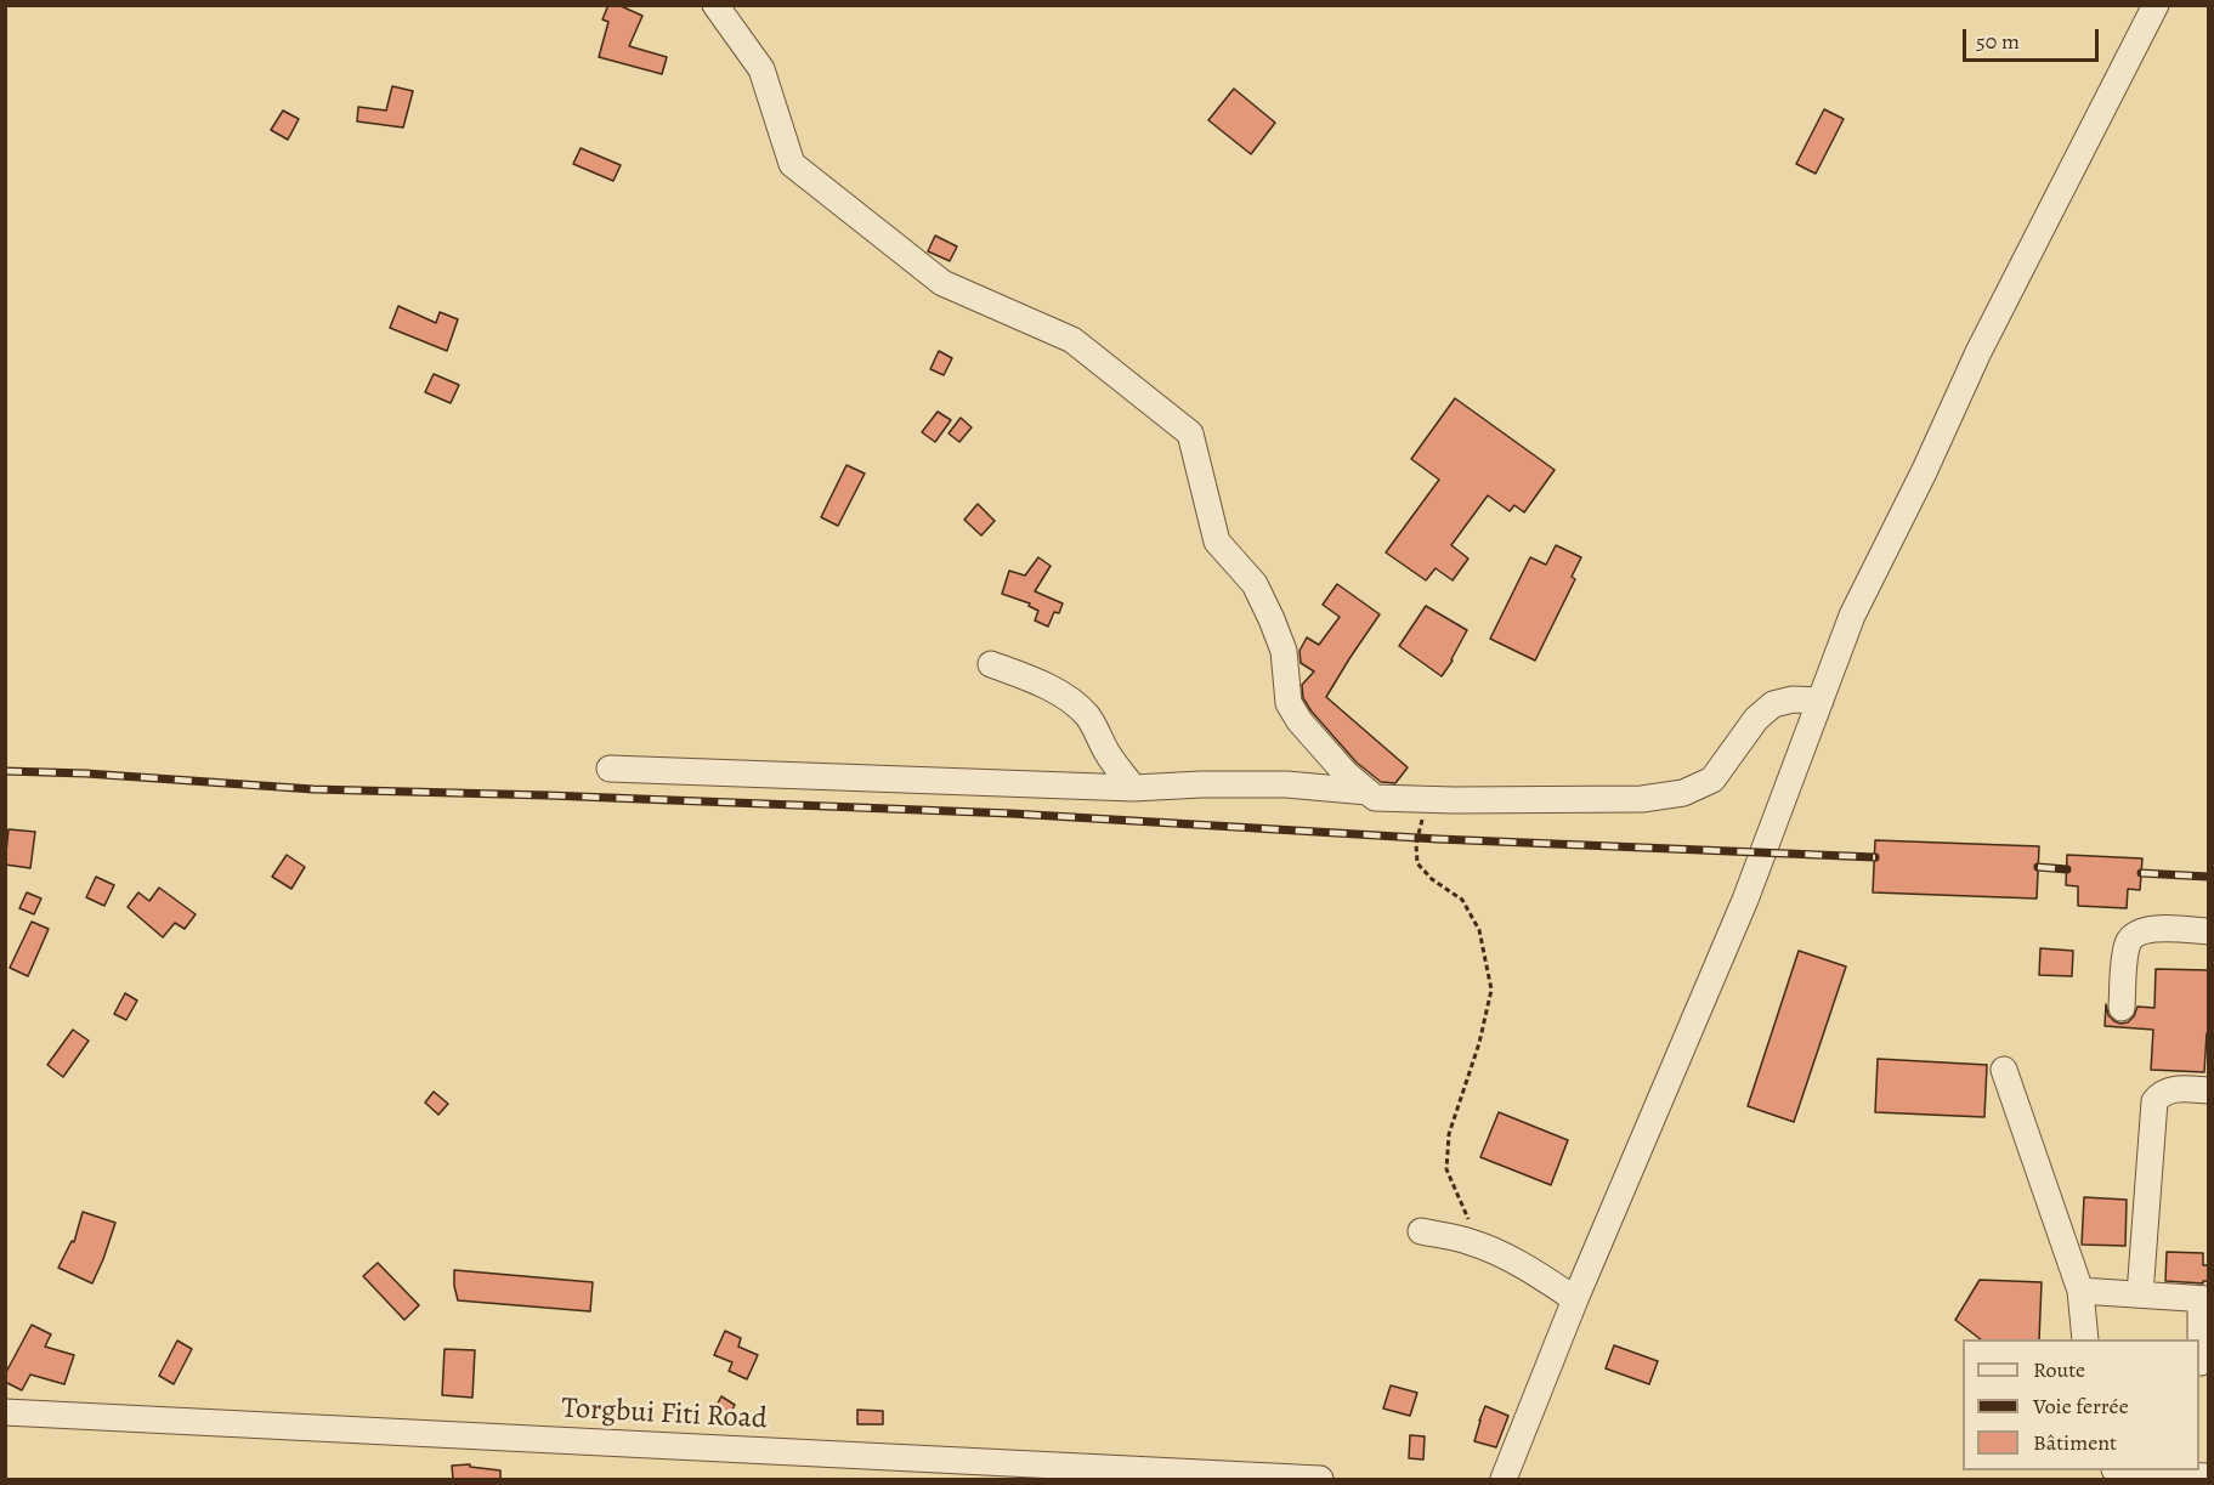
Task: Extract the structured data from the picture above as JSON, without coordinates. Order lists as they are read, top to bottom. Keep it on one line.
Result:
{"streets":{"street":["Torgbui Fiti Road"]},"legend":["Route","Voie ferrée","Bâtiment"],"scale_bar":"50 m"}
